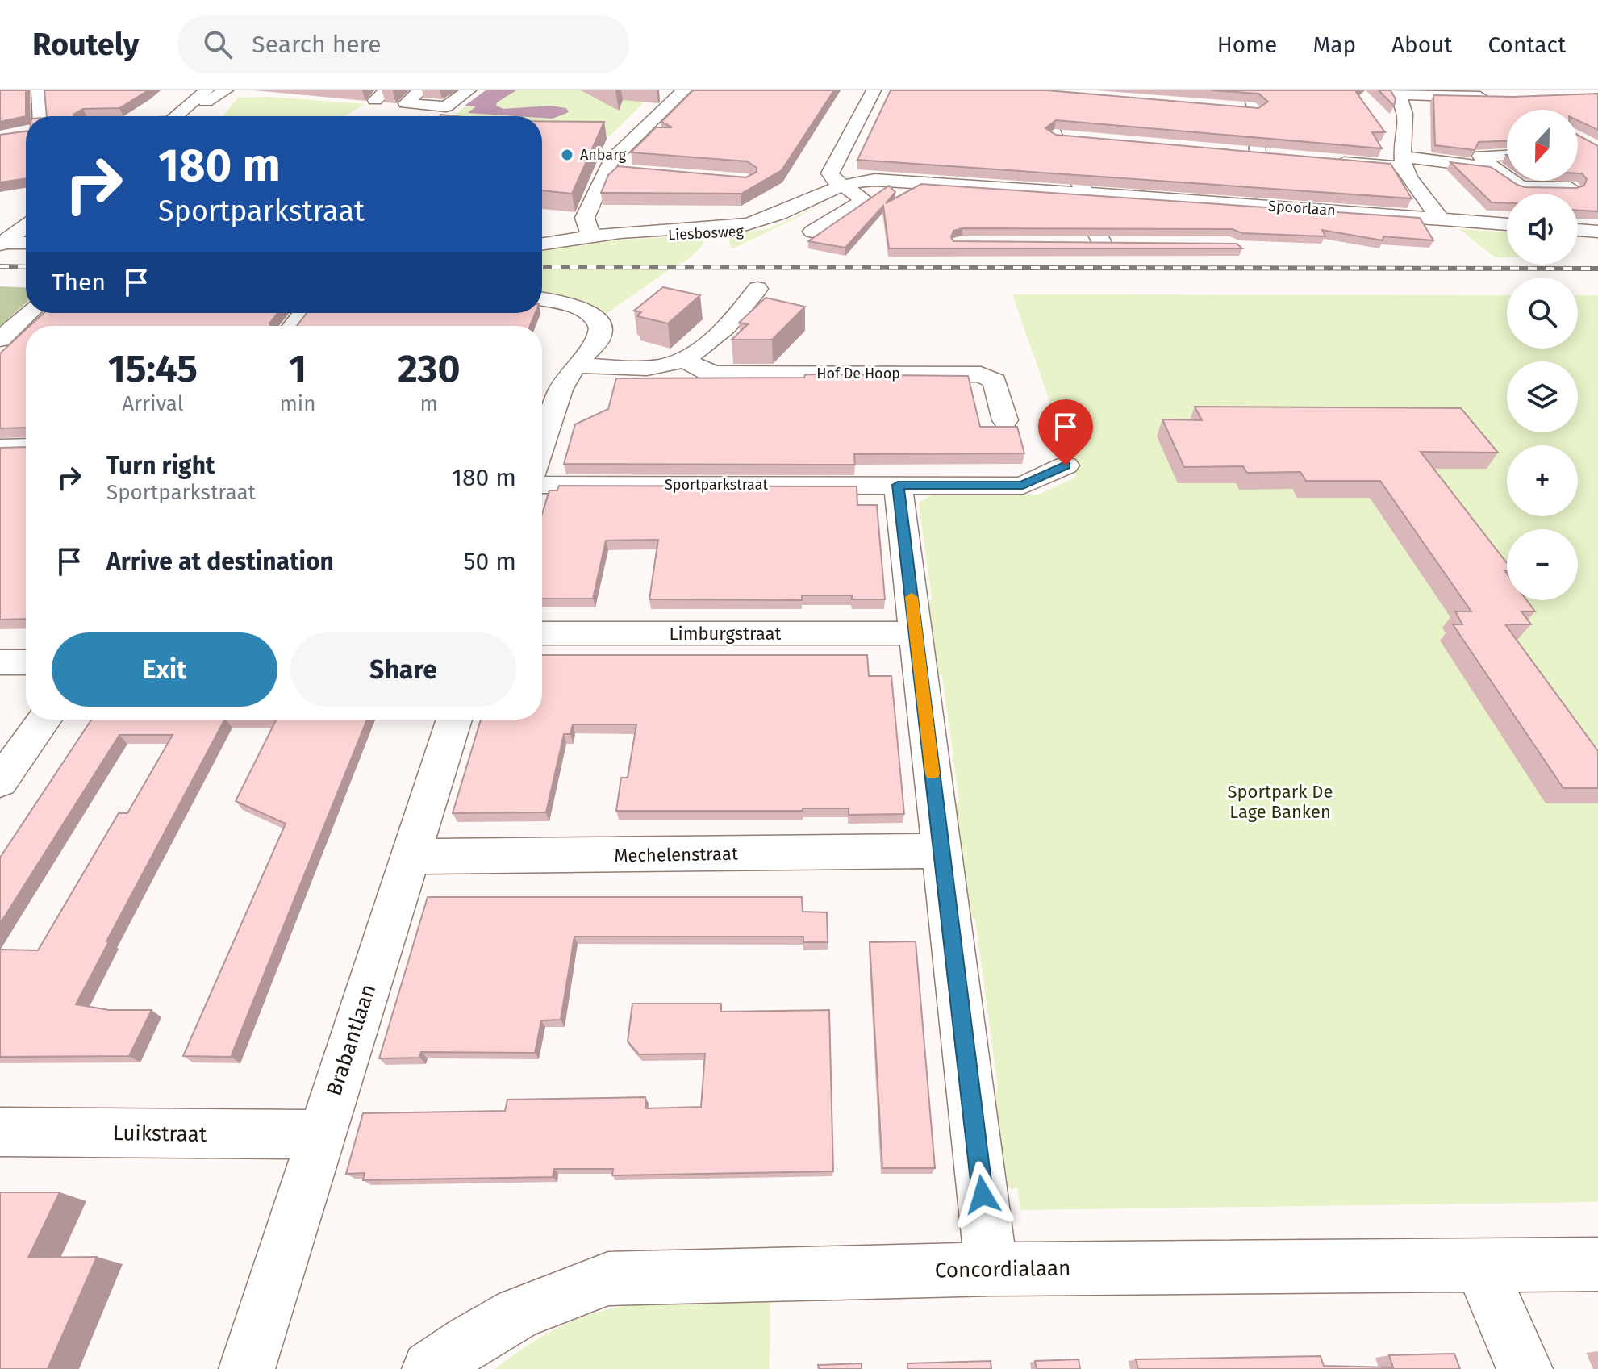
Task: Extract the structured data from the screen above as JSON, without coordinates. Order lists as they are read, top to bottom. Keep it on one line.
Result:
{"streets":{"street":["Spoorlaan","Liesbosweg","Hof De Hoop","Sportparkstraat","Limburgstraat","Mechelenstraat","Brabantlaan","Luikstraat","Concordialaan"]},"crossings":[["Spoorlaan","Liesbosweg"],["Mechelenstraat","Brabantlaan"],["Brabantlaan","Luikstraat"]],"parks":["Sportpark De Lage Banken"],"places":["Anbarg"],"north":"bottom","page":{"header":"Routely","search":"Search here","nav":["Home","Map","About","Contact"],"map_buttons":["+","−"],"turn":["180 m","Sportparkstraat"],"then":"Then","eta":["15:45","Arrival","1","min","230","m"],"list":[{"name":"Turn right","note":"Sportparkstraat","value":"180 m"},{"name":"Arrive at destination","value":"50 m"}],"buttons":["Exit","Share"]}}
